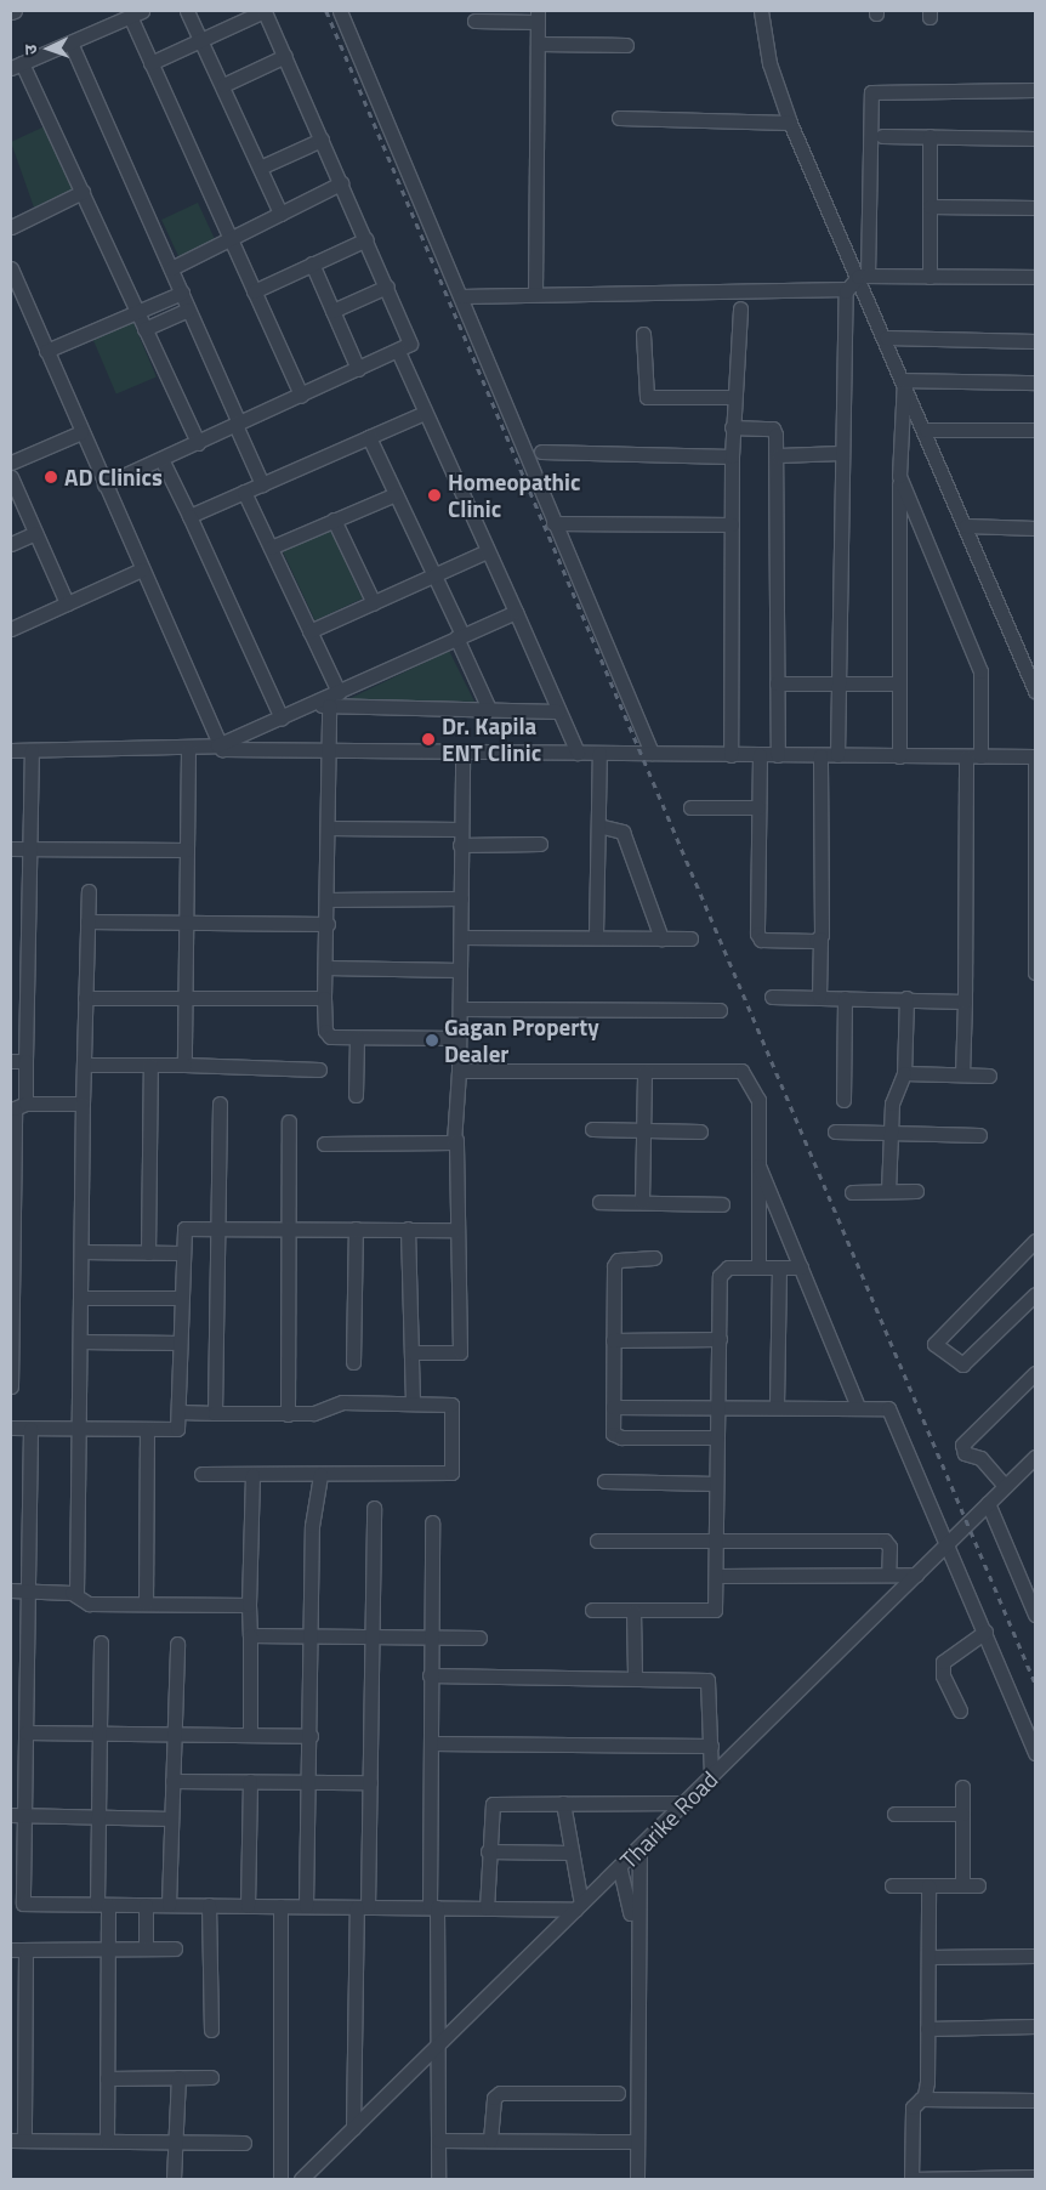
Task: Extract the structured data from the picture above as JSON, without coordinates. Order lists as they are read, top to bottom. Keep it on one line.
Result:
{"streets":{"street":["Tharike Road"]},"places":["AD Clinics","Homeopathic Clinic","Dr. Kapila ENT Clinic","Gagan Property Dealer"],"north":"left"}
